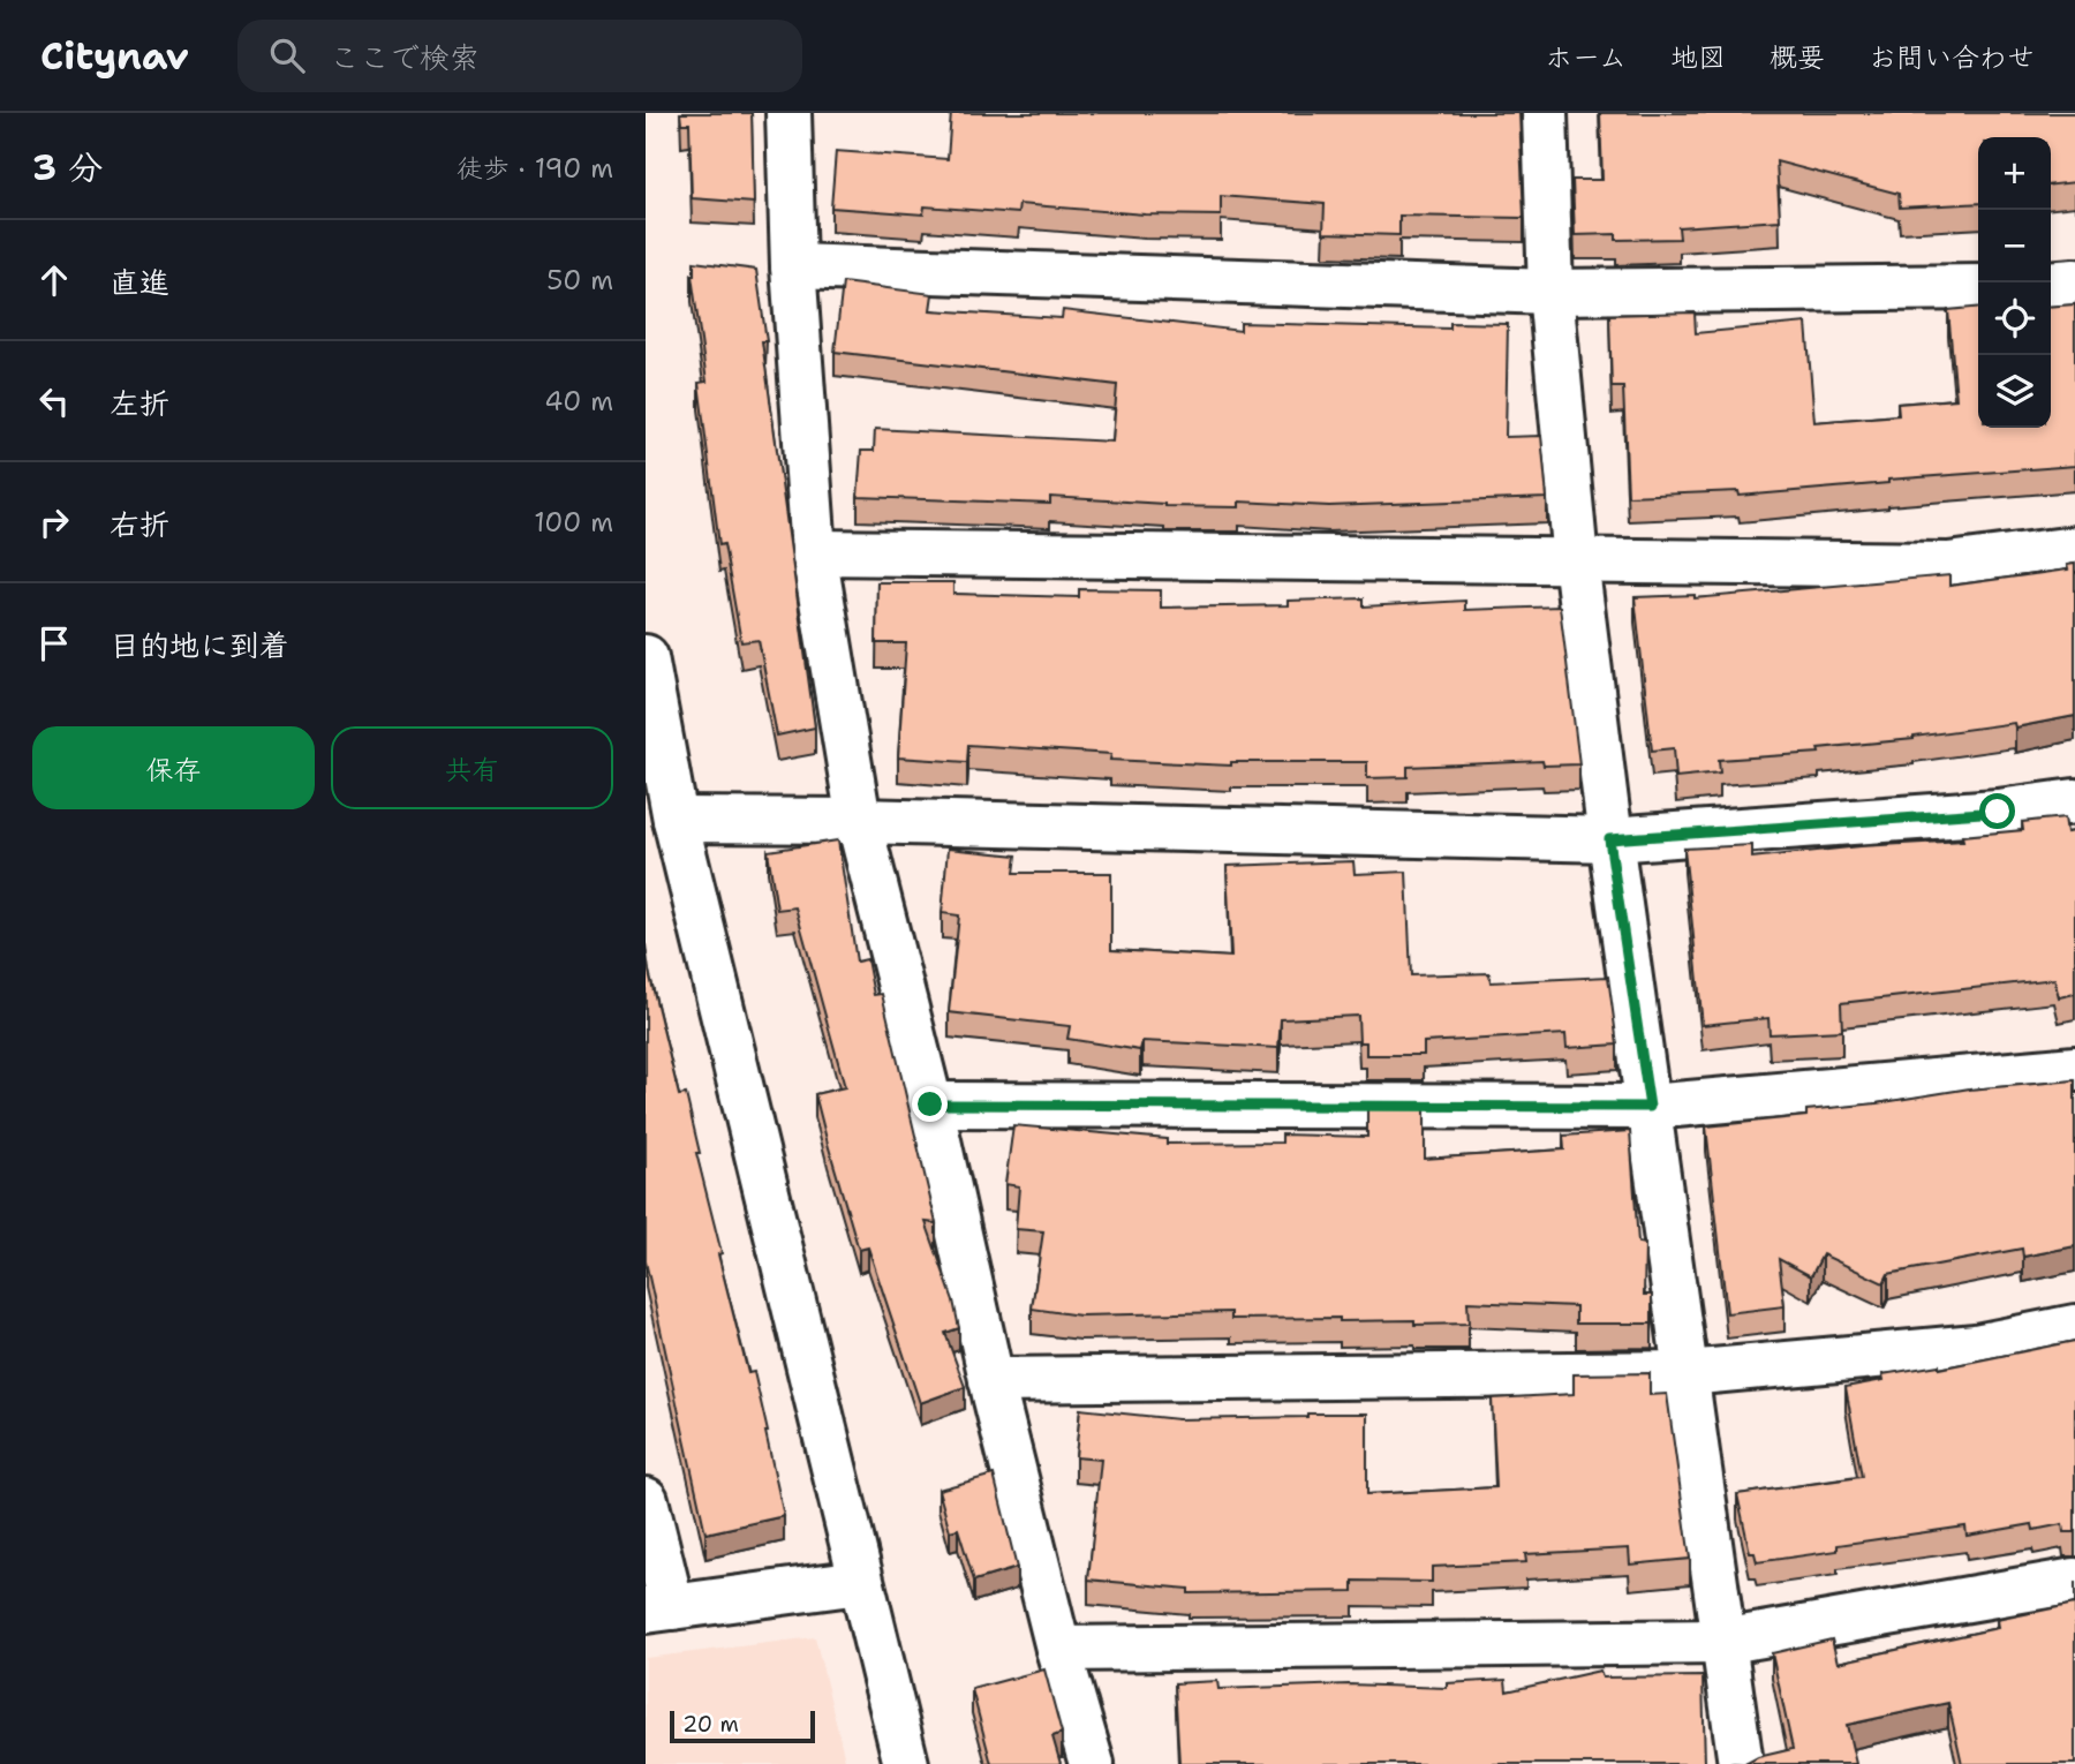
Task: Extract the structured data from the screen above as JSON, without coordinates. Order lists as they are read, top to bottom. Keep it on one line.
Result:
{"scale_bar":"20 m","page":{"header":"Citynav","search":"ここで検索","nav":["ホーム","地図","概要","お問い合わせ"],"heading":["3 分","徒歩 · 190 m"],"map_buttons":["+","−"],"list":[["直進","50 m"],["左折","40 m"],["右折","100 m"],"目的地に到着"],"buttons":["保存","共有"],"scale":"20 m"}}
